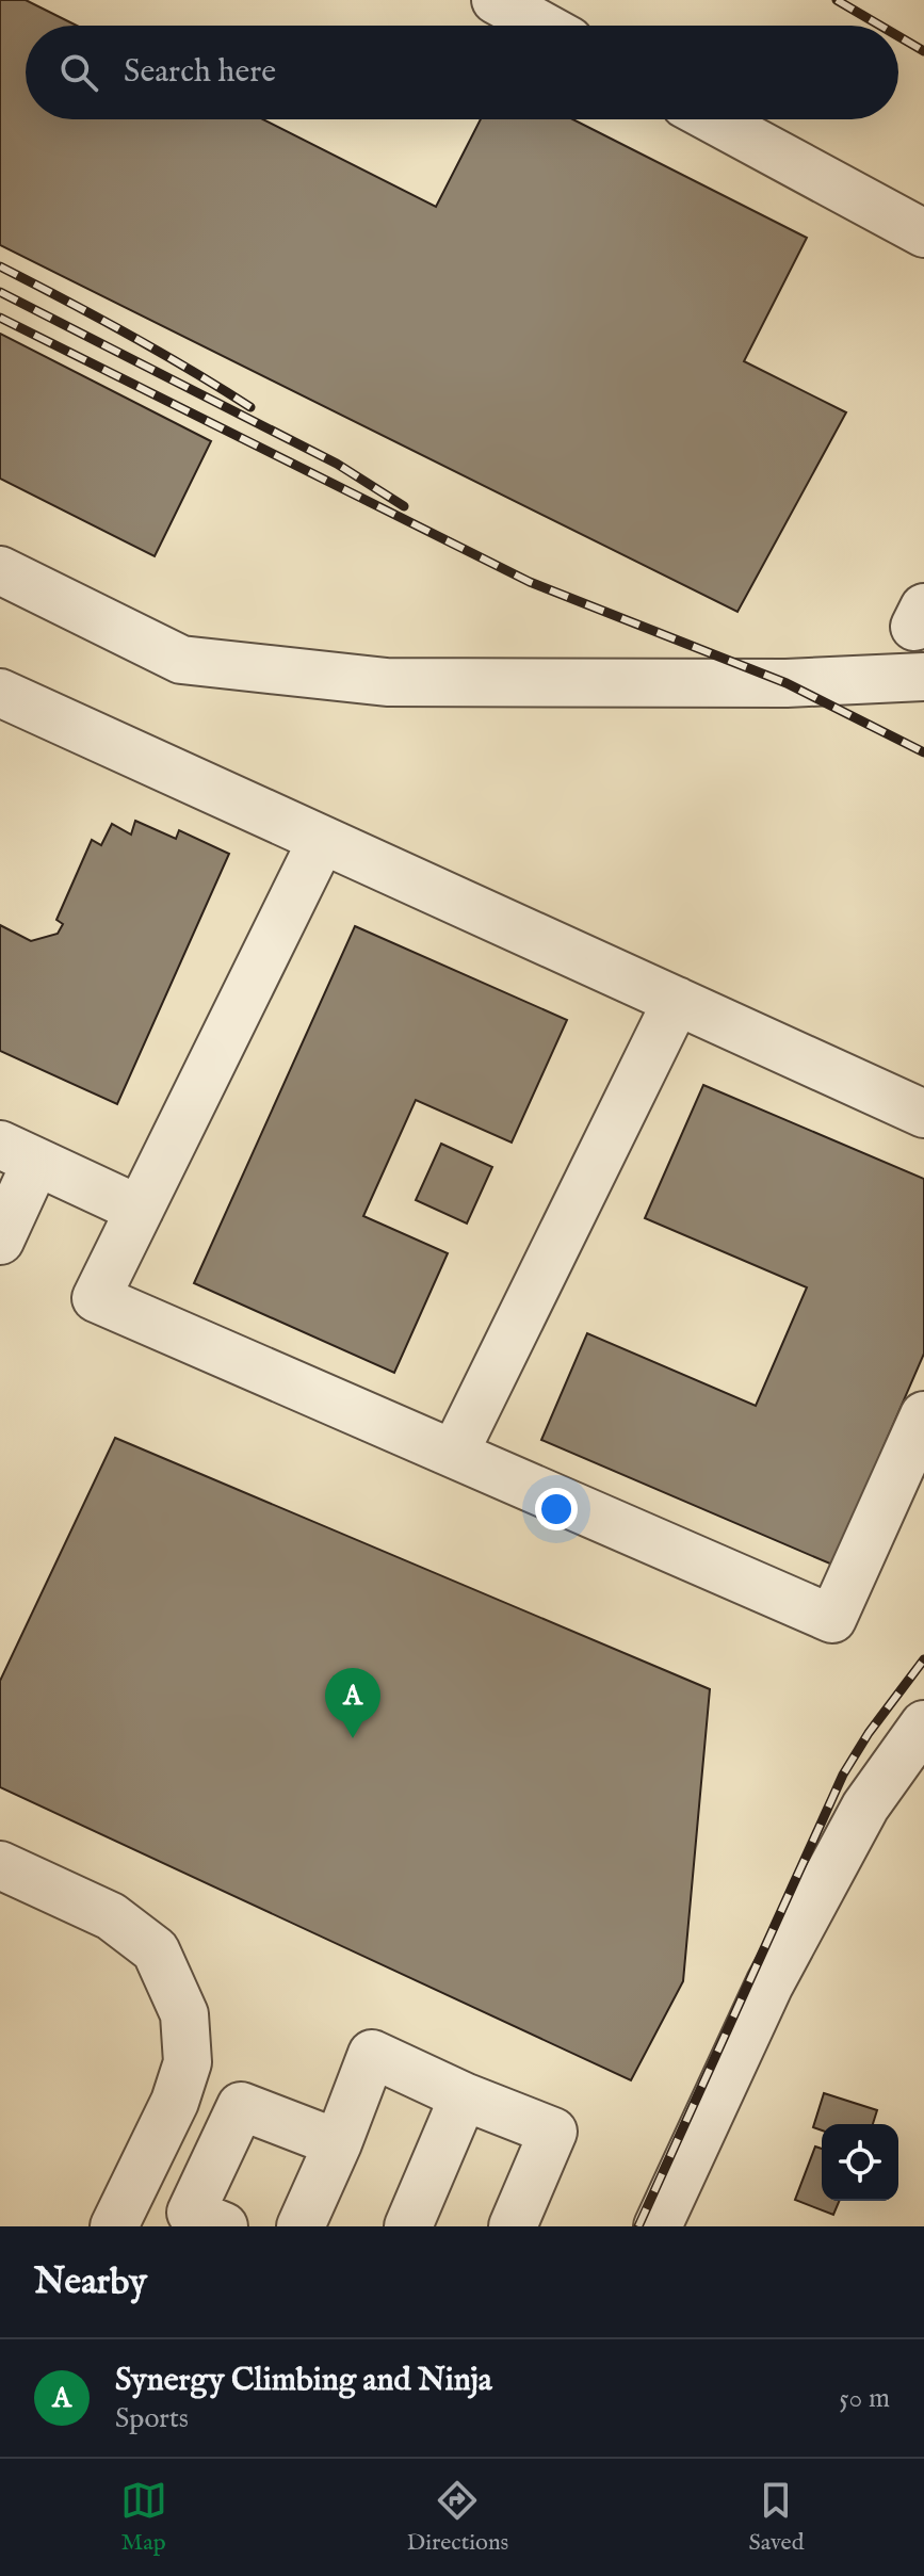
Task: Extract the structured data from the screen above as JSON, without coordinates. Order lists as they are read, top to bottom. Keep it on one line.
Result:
{"page":{"search":"Search here","pins":"A","heading":"Nearby","list":[{"mark":"A","name":"Synergy Climbing and Ninja","note":"Sports","value":"50 m"}],"nav":["Map","Directions","Saved"]}}
